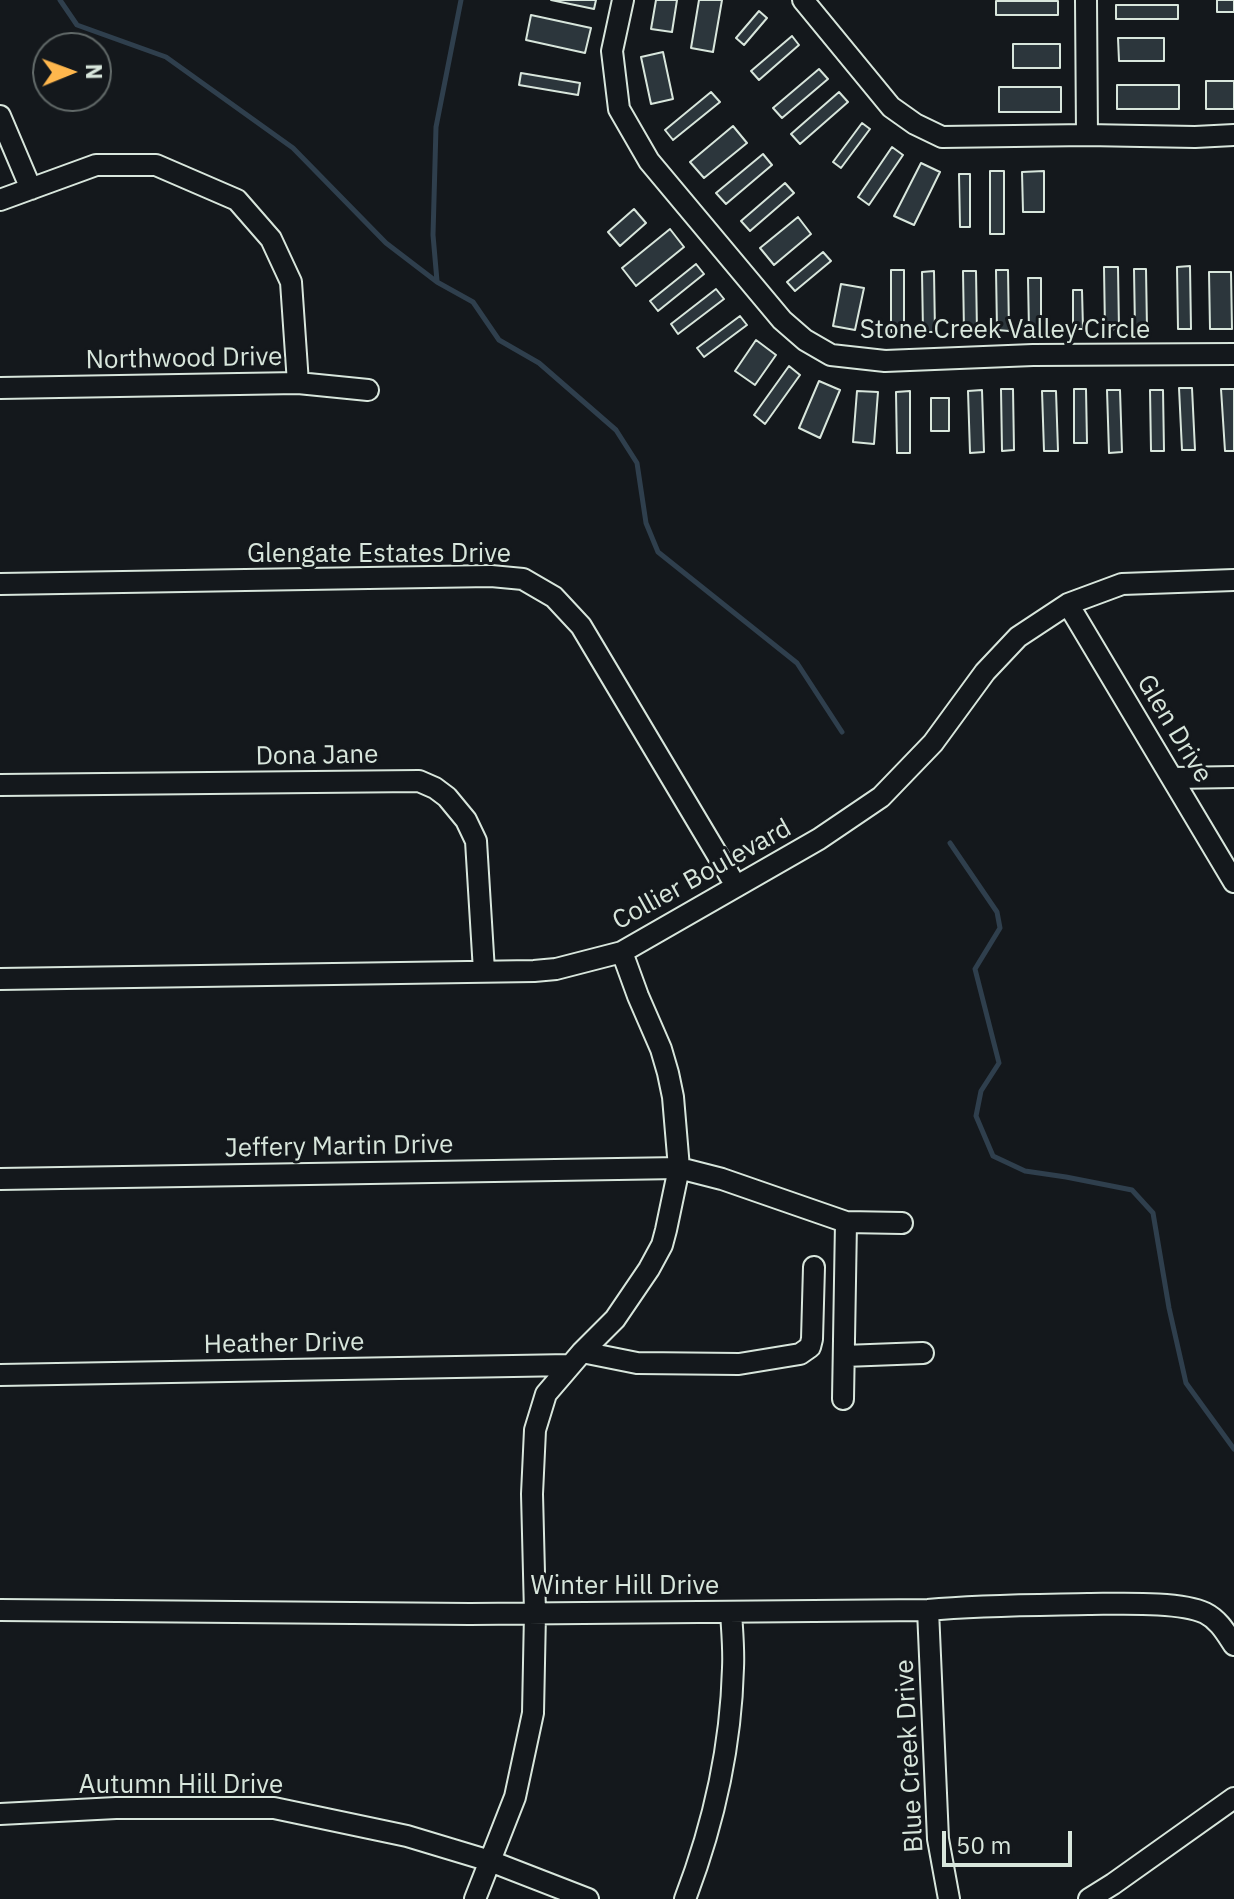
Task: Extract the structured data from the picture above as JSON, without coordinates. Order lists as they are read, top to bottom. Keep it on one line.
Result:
{"streets":{"street":["Stone Creek Valley Circle","Northwood Drive","Glengate Estates Drive","Glen Drive","Dona Jane","Collier Boulevard","Jeffery Martin Drive","Heather Drive","Winter Hill Drive","Blue Creek Drive","Autumn Hill Drive"]},"crossings":[["Glengate Estates Drive","Collier Boulevard"],["Glen Drive","Collier Boulevard"],["Dona Jane","Collier Boulevard"],["Winter Hill Drive","Blue Creek Drive"]],"scale_bar":"50 m","north":"right"}
